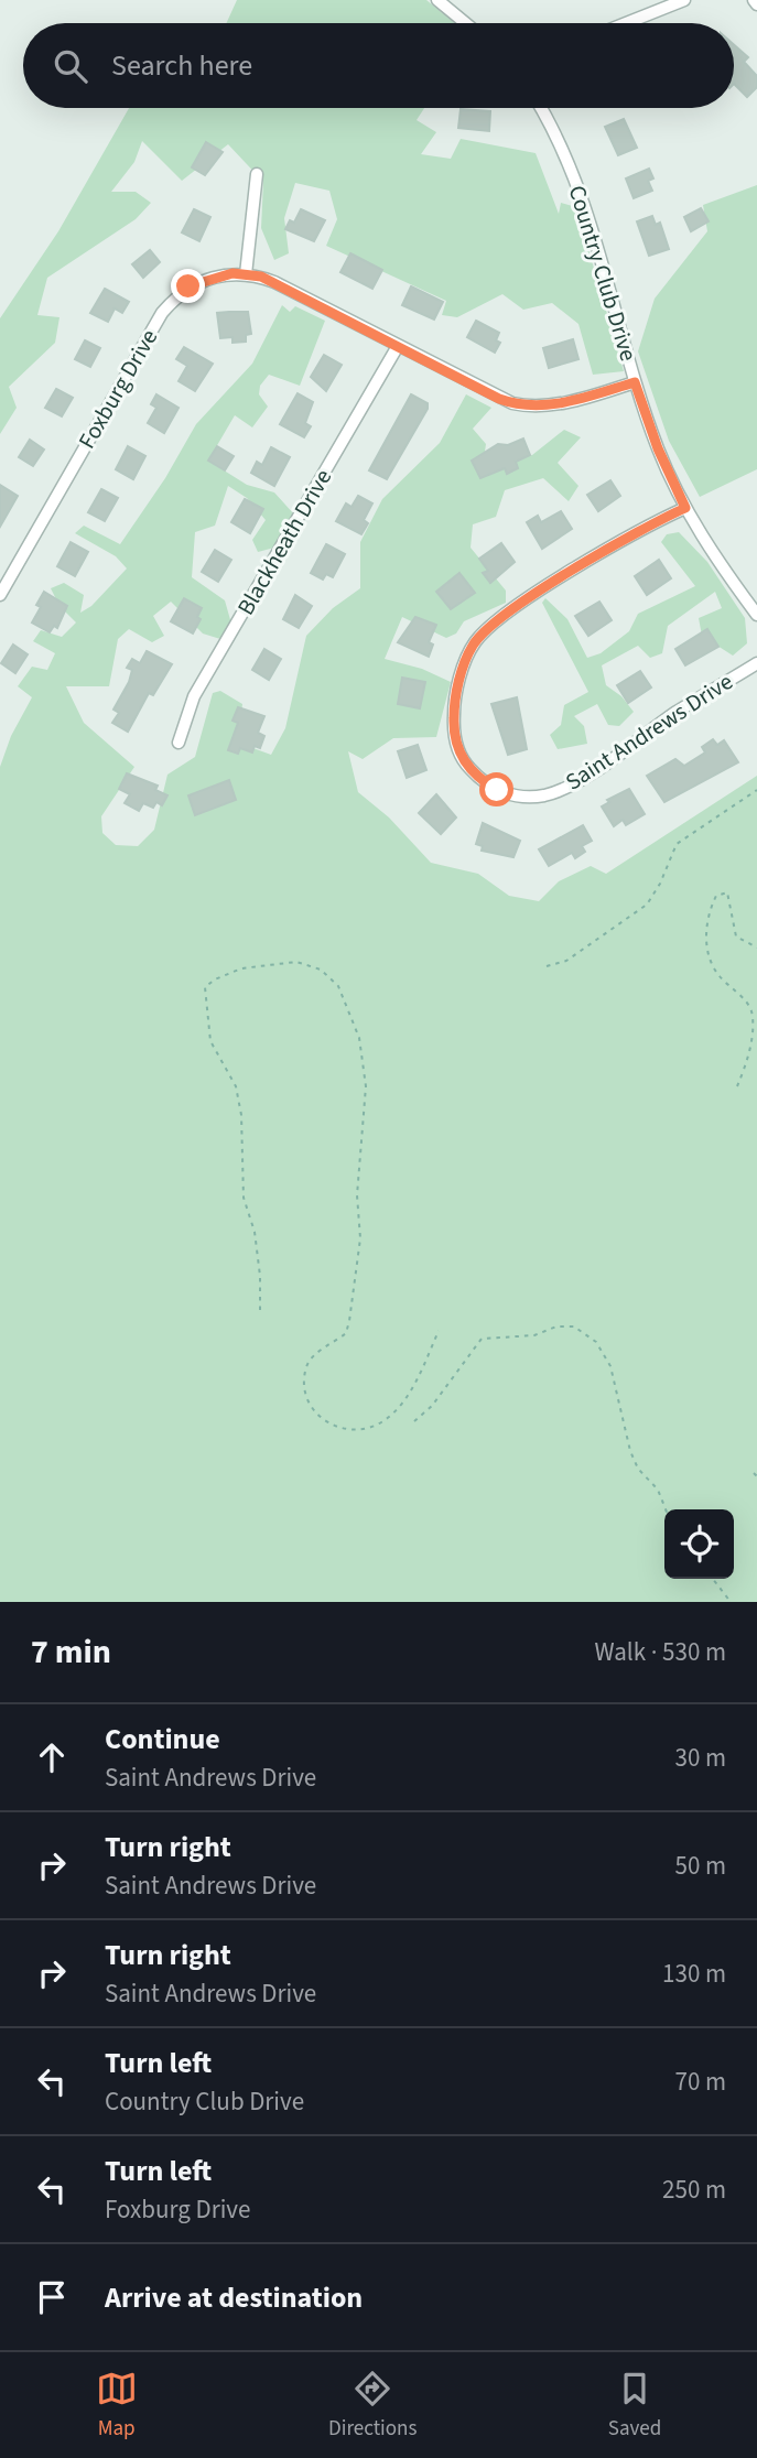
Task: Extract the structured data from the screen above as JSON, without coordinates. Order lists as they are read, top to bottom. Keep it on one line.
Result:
{"streets":{"street":["Country Club Drive","Foxburg Drive","Blackheath Drive","Saint Andrews Drive"]},"crossings":[["Country Club Drive","Foxburg Drive"],["Country Club Drive","Saint Andrews Drive"],["Foxburg Drive","Blackheath Drive"]],"page":{"search":"Search here","heading":["7 min","Walk · 530 m"],"list":[["Continue","Saint Andrews Drive","30 m"],["Turn right","Saint Andrews Drive","50 m"],["Turn right","Saint Andrews Drive","130 m"],["Turn left","Country Club Drive","70 m"],["Turn left","Foxburg Drive","250 m"],"Arrive at destination"],"nav":["Map","Directions","Saved"]}}
